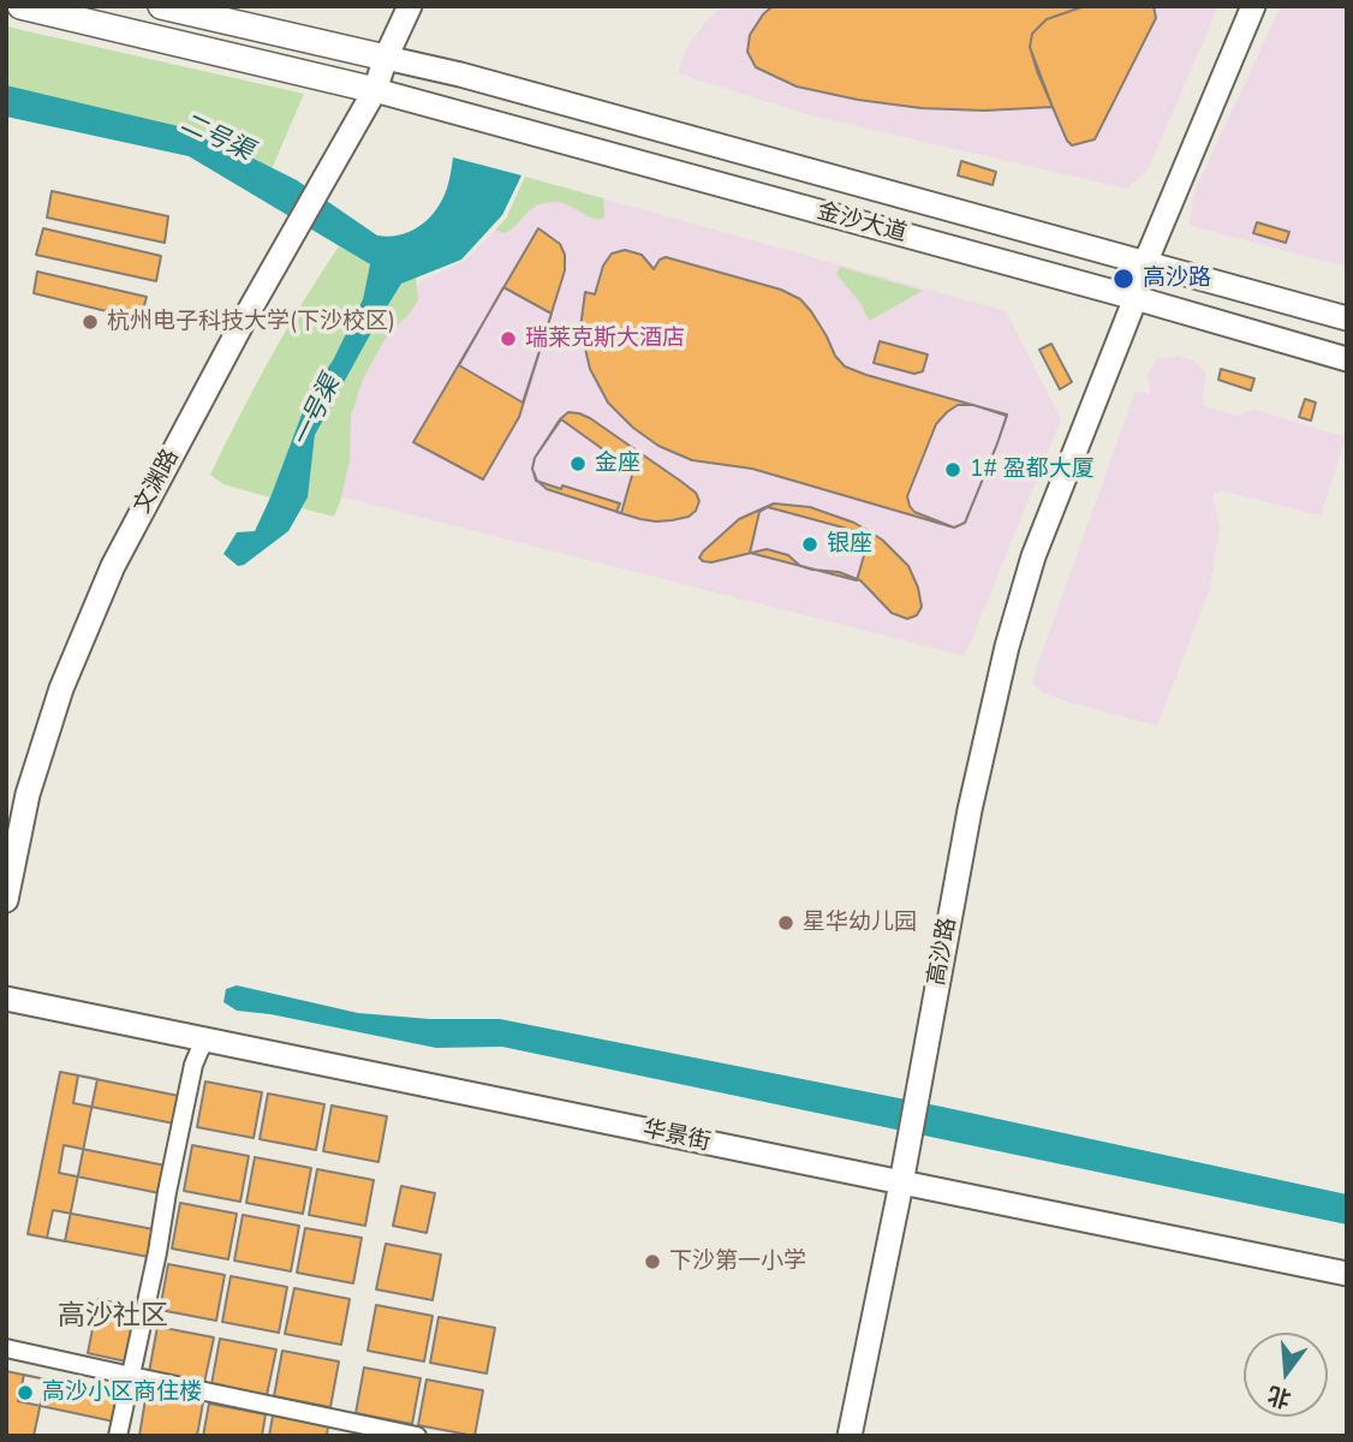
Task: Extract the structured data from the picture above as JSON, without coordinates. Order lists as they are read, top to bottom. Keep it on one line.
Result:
{"streets":{"main road":["金沙大道","文渊路","高沙路","华景街"]},"crossings":[["金沙大道","文渊路"],["金沙大道","高沙路"],["高沙路","华景街"]],"districts":["高沙社区"],"water":["二号渠","一号渠"],"places":["高沙路","杭州电子科技大学(下沙校区)","瑞莱克斯大酒店","金座","1# 盈都大厦","银座","星华幼儿园","下沙第一小学","高沙小区商住楼"],"north":"bottom"}
